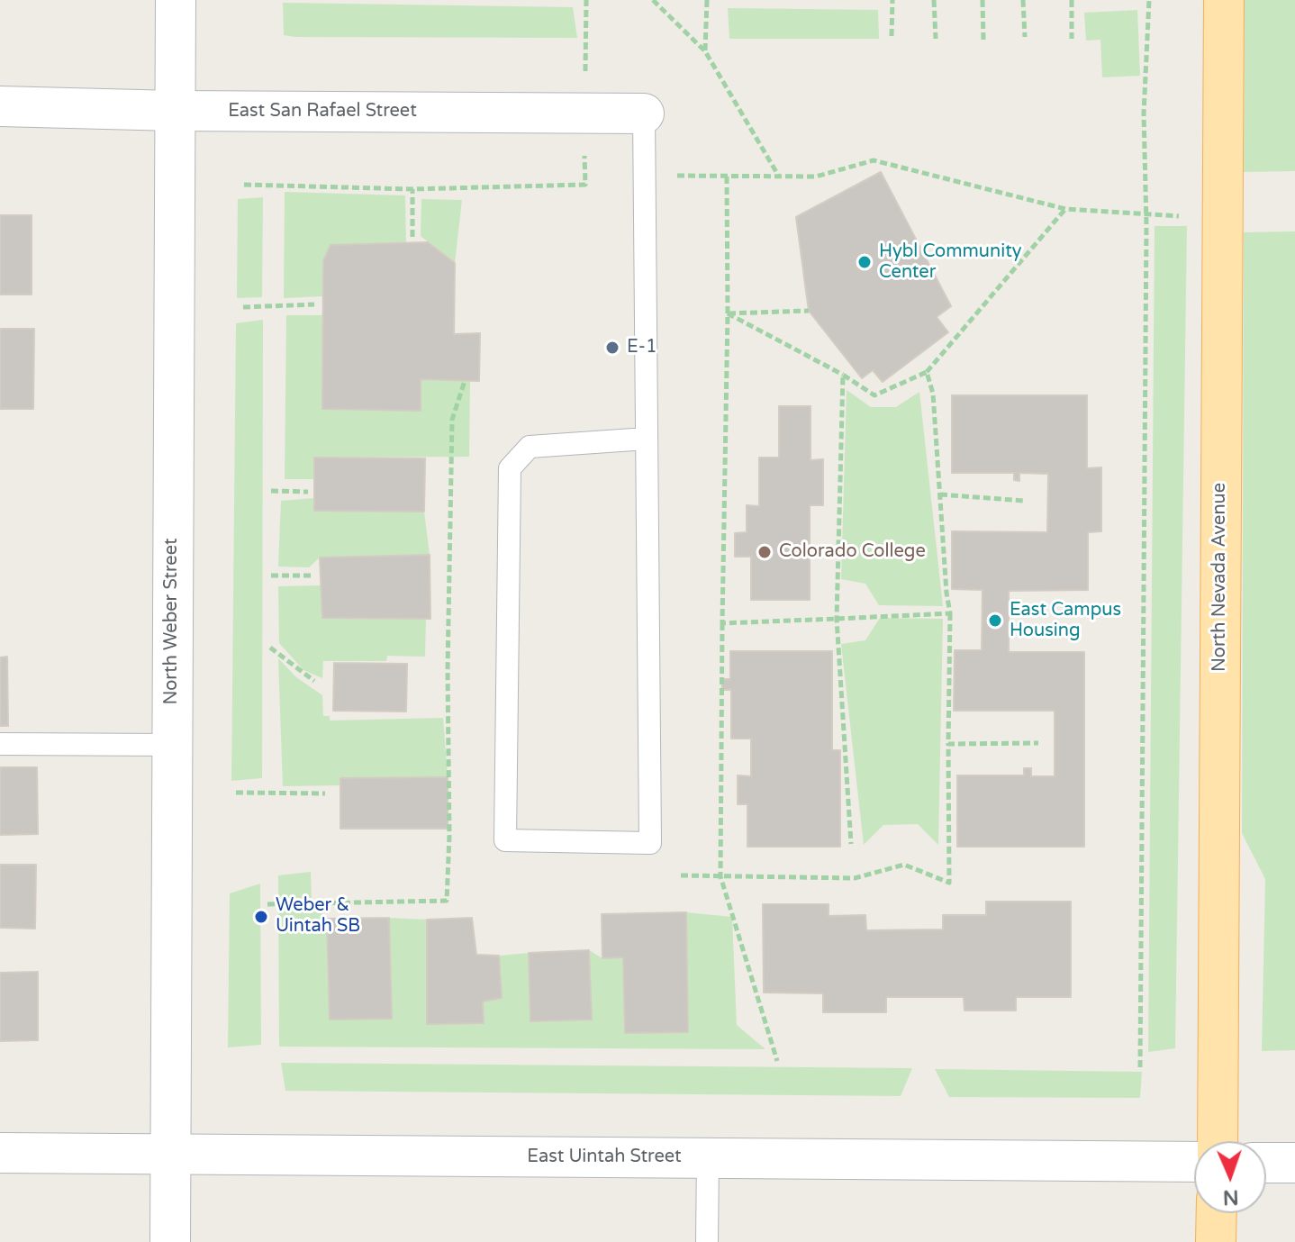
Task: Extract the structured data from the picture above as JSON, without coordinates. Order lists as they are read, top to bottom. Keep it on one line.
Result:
{"streets":{"main road":["North Nevada Avenue"],"street":["East San Rafael Street","North Weber Street","East Uintah Street"]},"crossings":[["East San Rafael Street","North Weber Street"],["North Weber Street","East Uintah Street"]],"places":["Hybl Community Center","E-1","Colorado College","East Campus Housing","Weber & Uintah SB"],"north":"bottom"}
